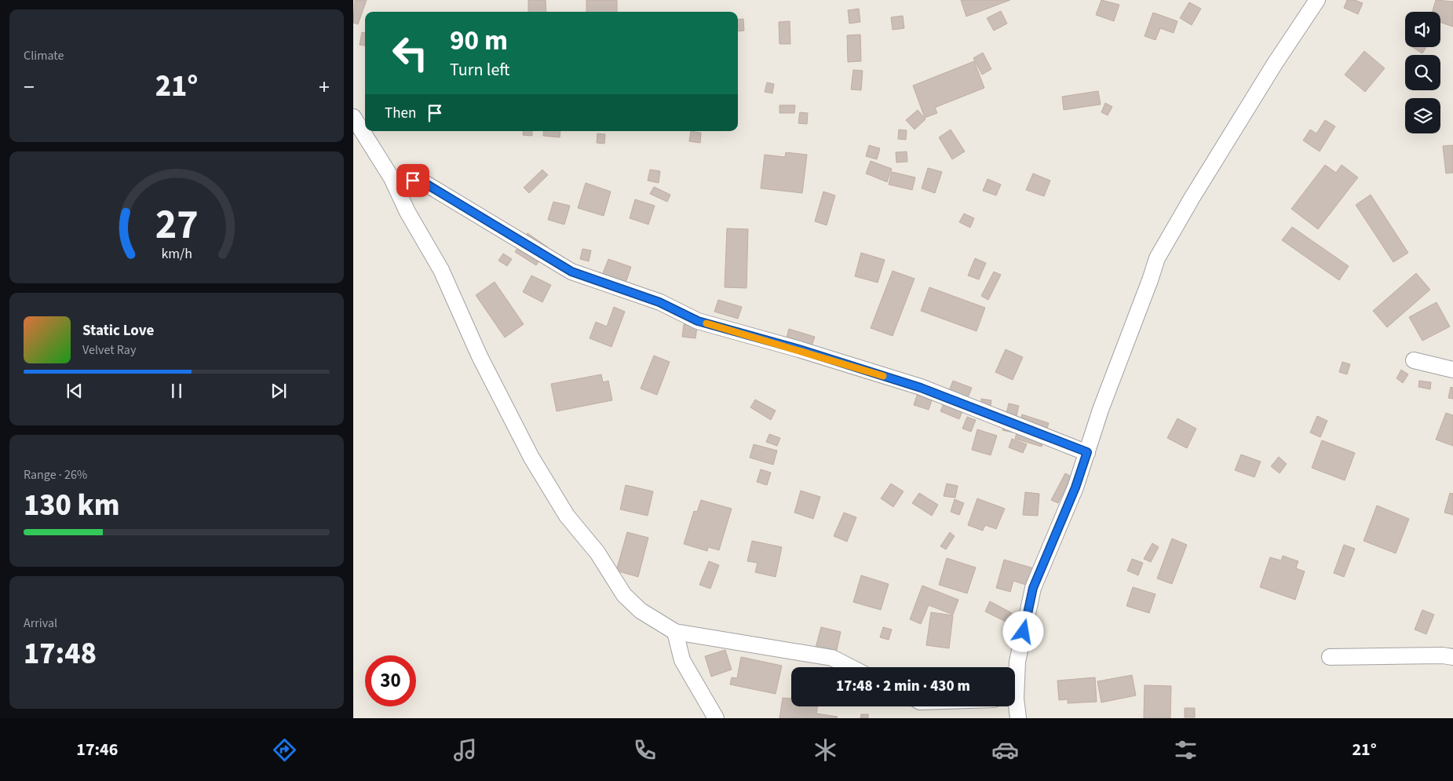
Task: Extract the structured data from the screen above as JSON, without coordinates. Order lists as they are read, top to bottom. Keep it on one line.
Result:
{"page":{"tile":["Climate",["Range · 26%","130 km"],["Arrival","17:48"]],"turn":["90 m","Turn left"],"heat":["−","21°","+"],"then":"Then","song":["Static Love","Velvet Ray"],"limit":"30","trip":"17:48 · 2 min · 430 m","tabs":["17:46","21°"],"gauge":["27","km/h"]}}
